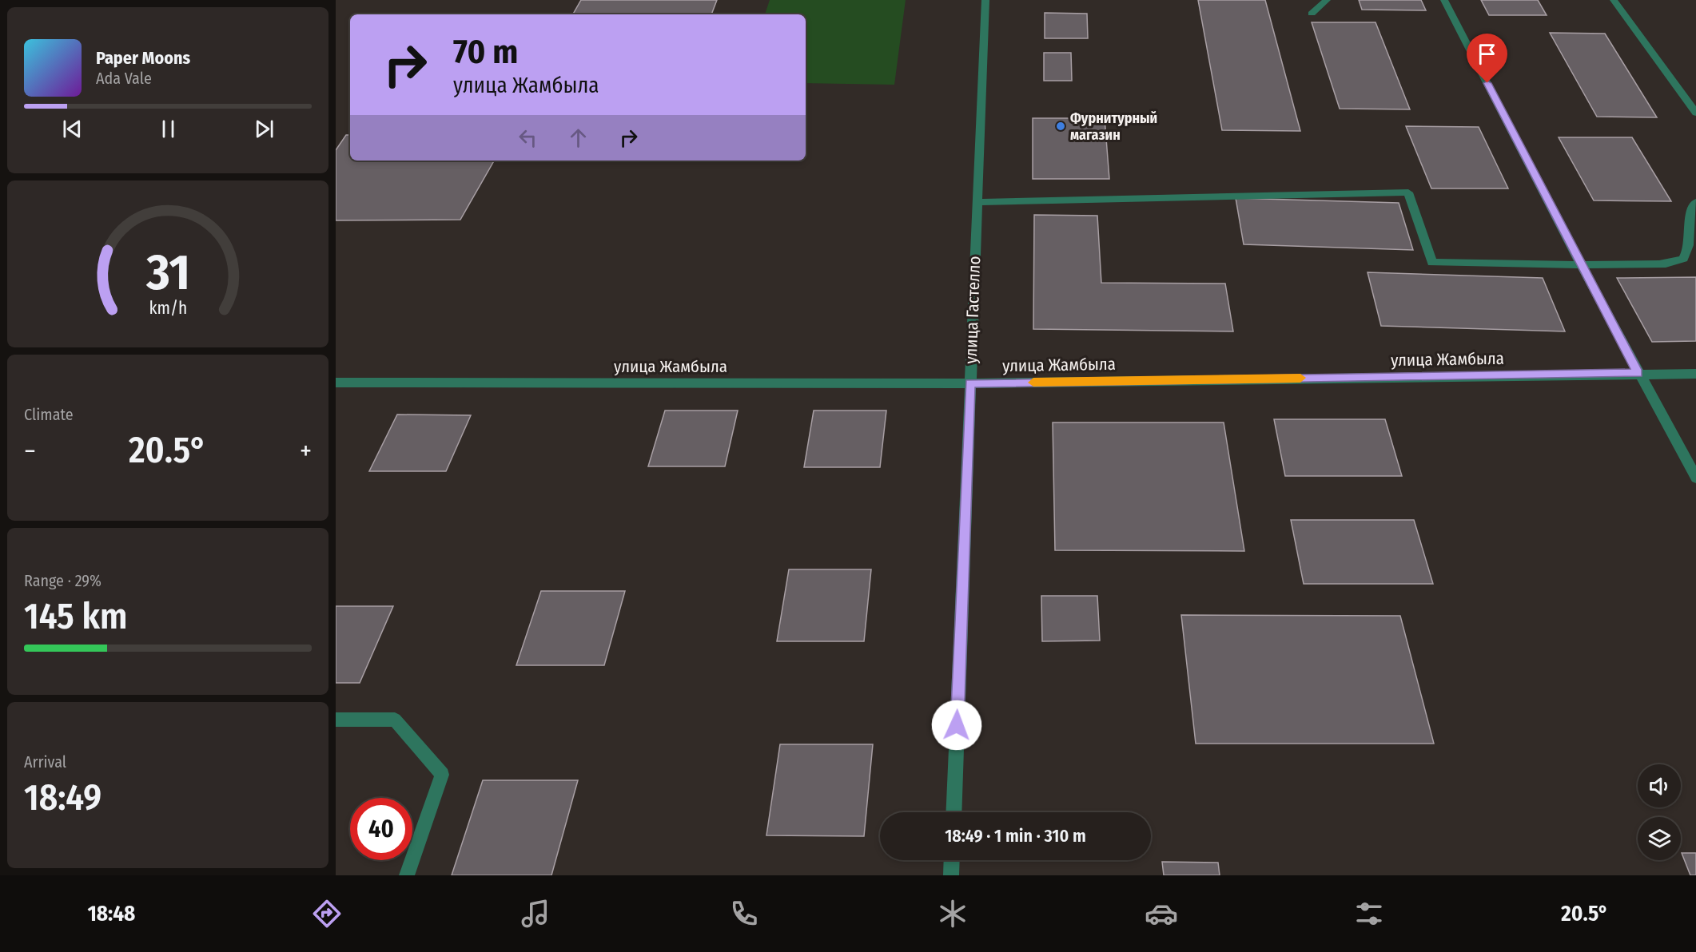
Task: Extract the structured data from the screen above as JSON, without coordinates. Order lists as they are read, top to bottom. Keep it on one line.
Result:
{"streets":{"street":["улица Гастелло","улица Жамбыла"]},"crossings":[["улица Гастелло","улица Жамбыла"]],"places":["Фурнитурный магазин"],"page":{"turn":["70 m","улица Жамбыла"],"song":["Paper Moons","Ada Vale"],"tile":["Climate",["Range · 29%","145 km"],["Arrival","18:49"]],"heat":["−","20.5°","+"],"limit":"40","trip":"18:49 · 1 min · 310 m","tabs":["18:48","20.5°"],"gauge":["31","km/h"]}}
